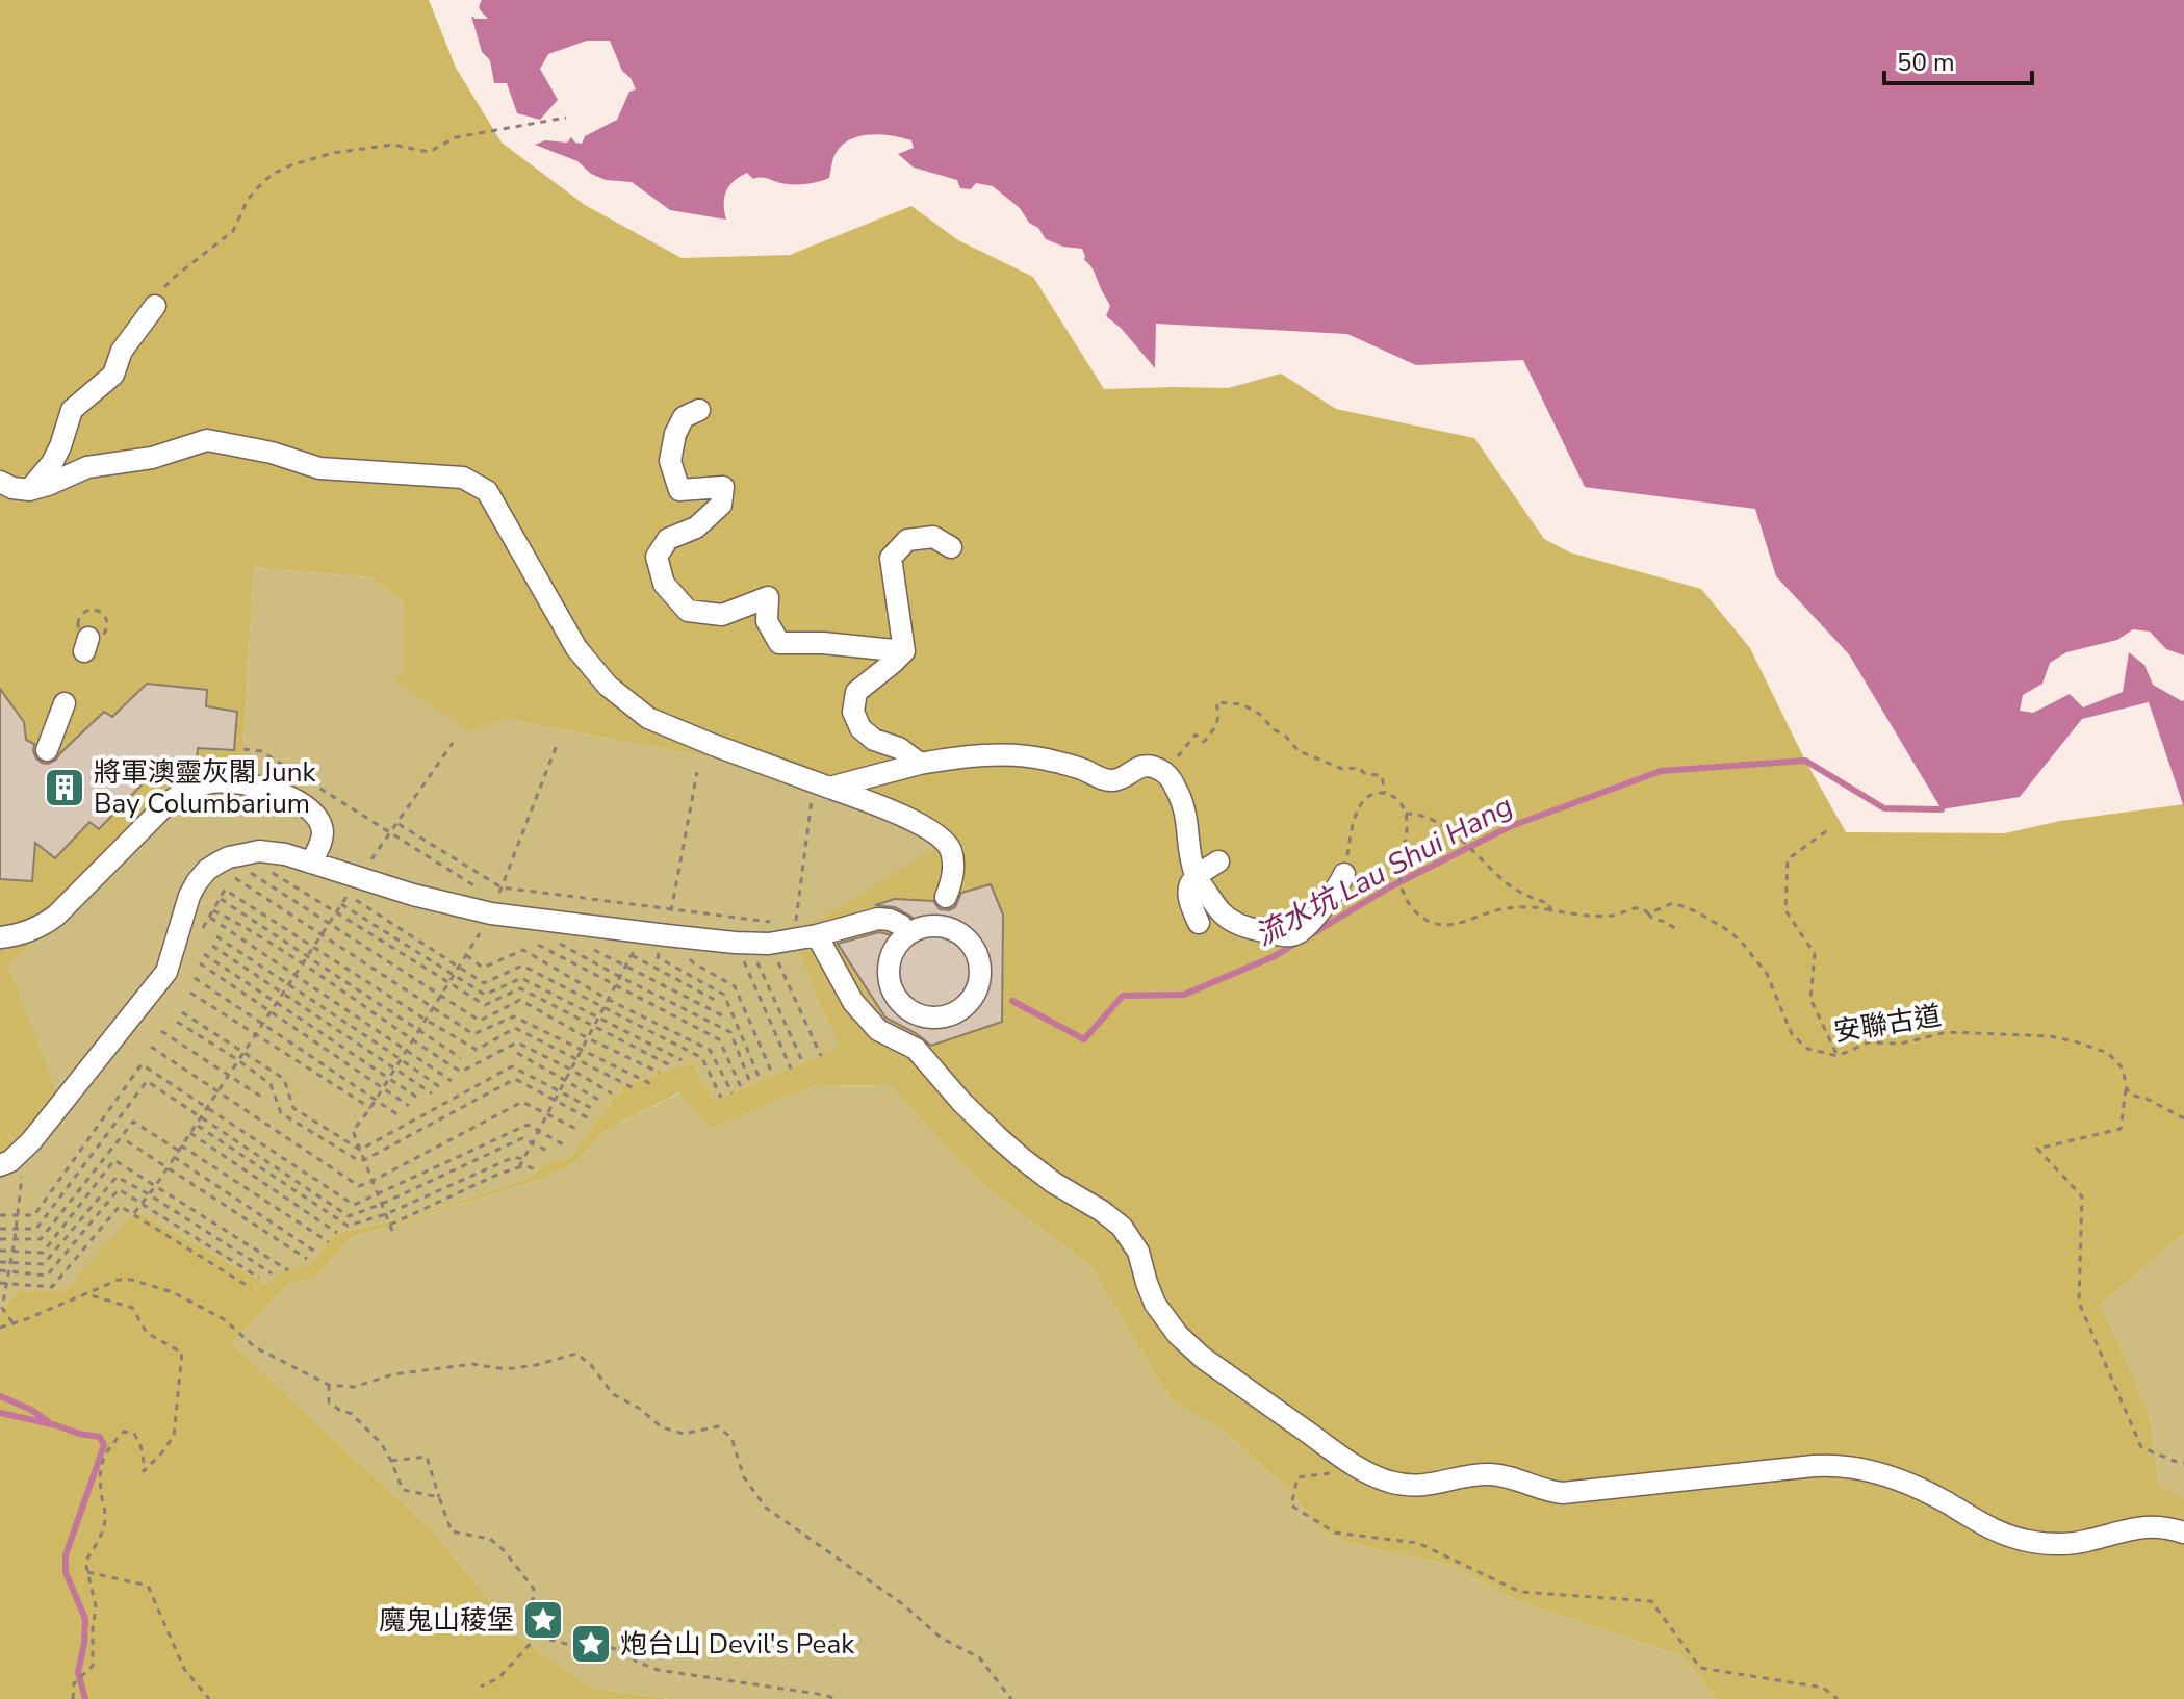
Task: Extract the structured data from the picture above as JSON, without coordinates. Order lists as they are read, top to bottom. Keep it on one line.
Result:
{"streets":{"path":["安聯古道"]},"water":["流水坑 Lau Shui Hang"],"places":{"building":["將軍澳靈灰閣 Junk Bay Columbarium"],"place":["魔鬼山稜堡","炮台山 Devil's Peak"]},"scale_bar":"50 m"}
